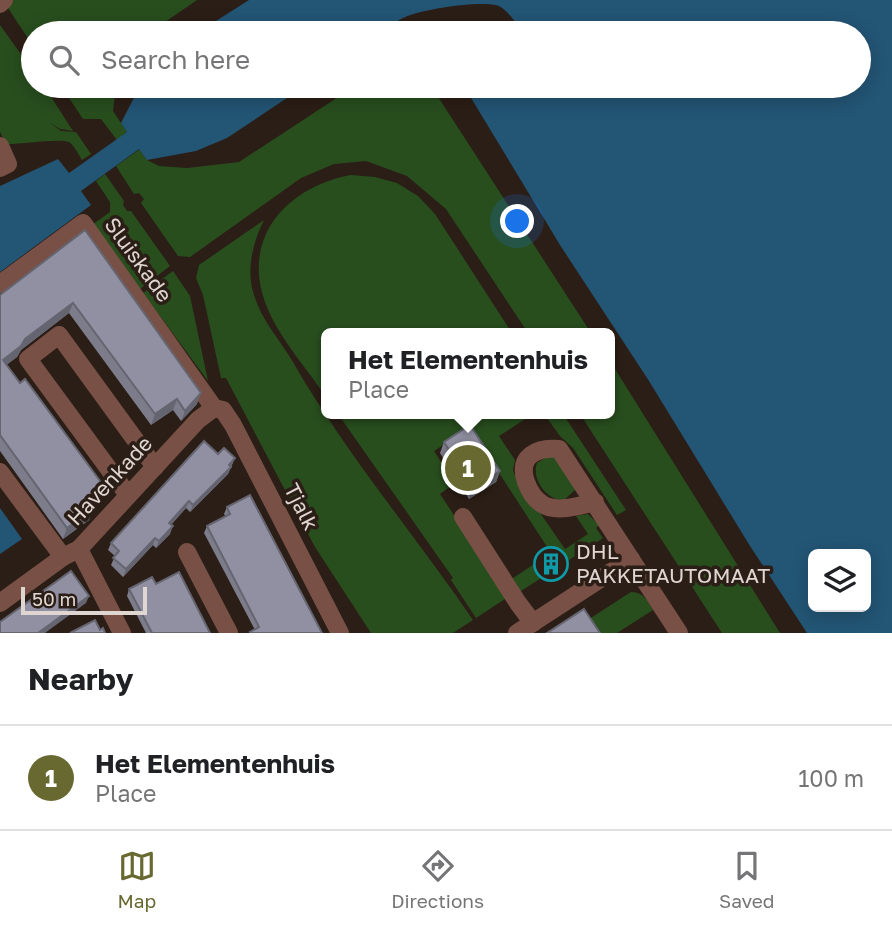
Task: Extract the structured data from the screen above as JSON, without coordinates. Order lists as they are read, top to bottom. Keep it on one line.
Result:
{"streets":{"street":["Sluiskade","Havenkade","Tjalk"]},"crossings":[["Sluiskade","Havenkade"],["Sluiskade","Tjalk"],["Havenkade","Tjalk"]],"places":{"building":["DHL PAKKETAUTOMAAT"]},"scale_bar":"50 m","page":{"search":"Search here","popup":["Het Elementenhuis","Place"],"pins":"1","scale":"50 m","heading":"Nearby","list":[{"mark":"1","name":"Het Elementenhuis","note":"Place","value":"100 m"}],"nav":["Map","Directions","Saved"]}}
